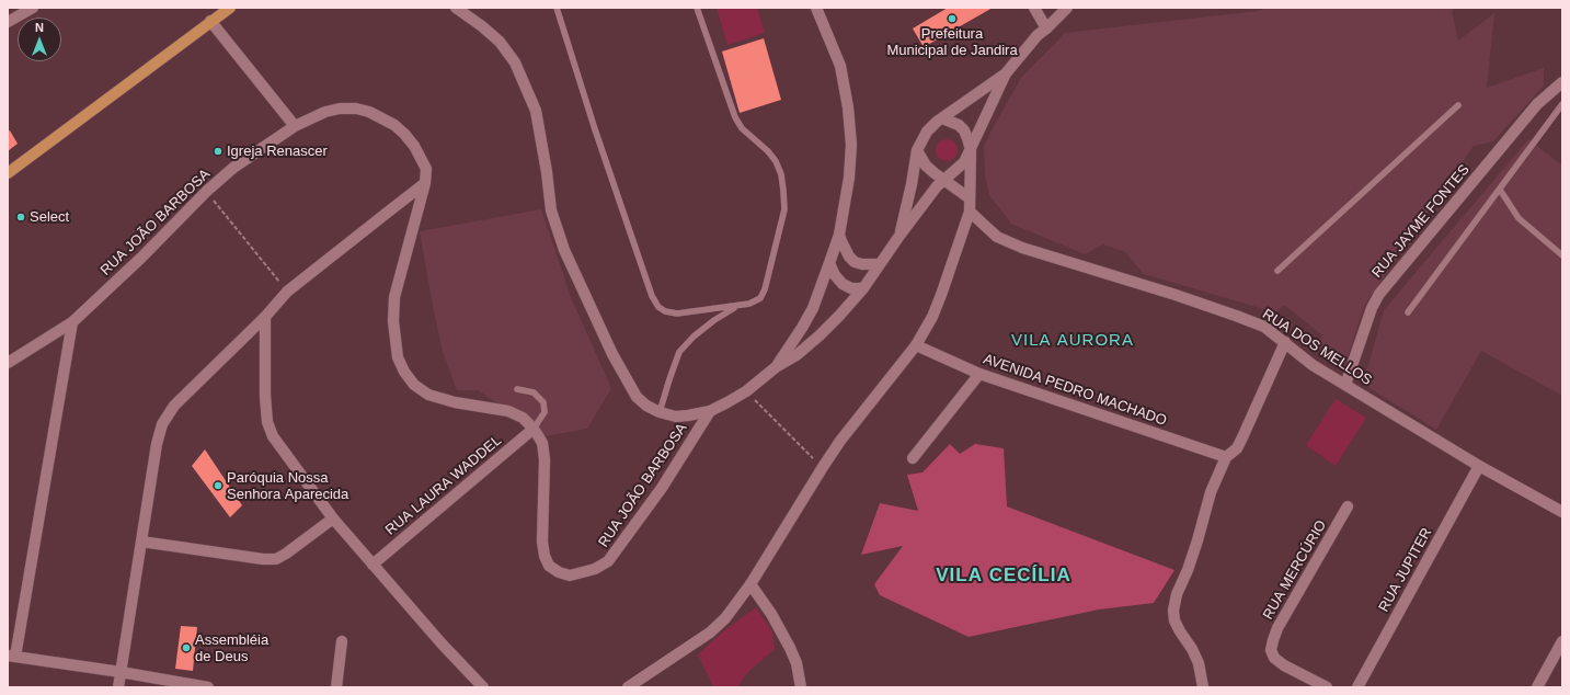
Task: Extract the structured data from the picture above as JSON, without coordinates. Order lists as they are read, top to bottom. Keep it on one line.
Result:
{"streets":{"street":["RUA JAYME FONTES","RUA JOÃO BARBOSA","RUA DOS MELLOS","AVENIDA PEDRO MACHADO","RUA LAURA WADDEL","RUA MERCÚRIO","RUA JUPITER"]},"crossings":[["RUA JAYME FONTES","RUA DOS MELLOS"],["RUA JOÃO BARBOSA","RUA LAURA WADDEL"],["RUA DOS MELLOS","RUA JUPITER"]],"districts":["VILA AURORA","VILA CECÍLIA"],"places":["Prefeitura Municipal de Jandira","Igreja Renascer","Select","Paróquia Nossa Senhora Aparecida","Assembléia de Deus"],"north":"top"}
